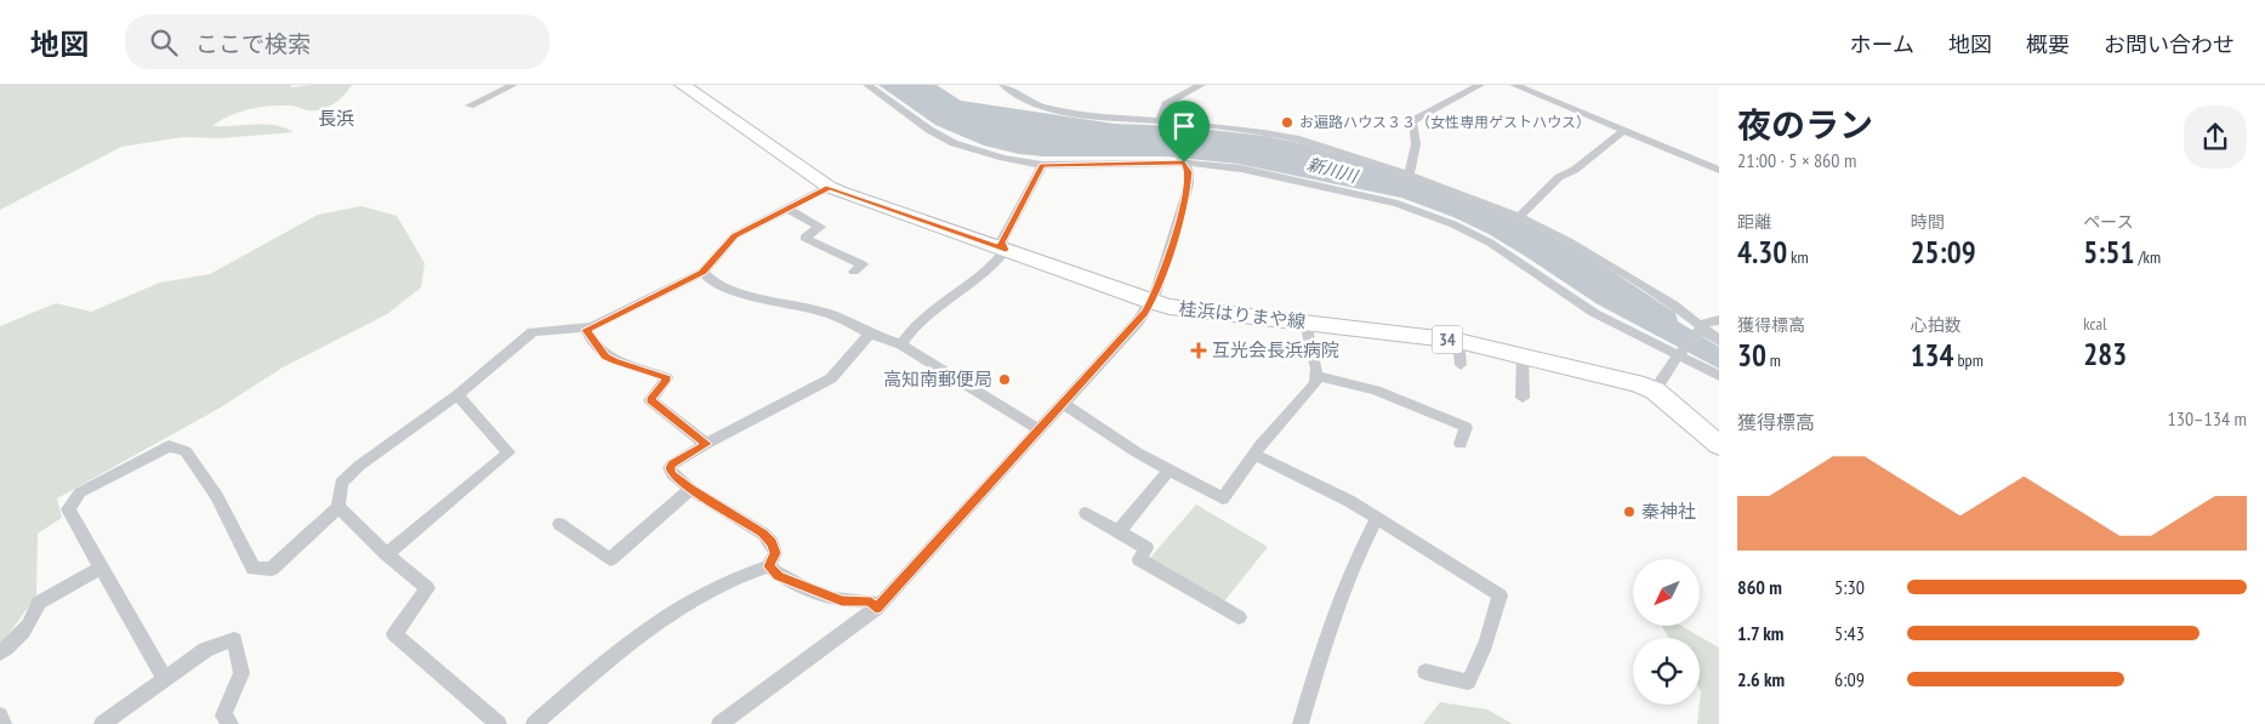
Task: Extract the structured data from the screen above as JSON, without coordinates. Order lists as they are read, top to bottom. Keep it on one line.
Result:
{"streets":{"main road":["桂浜はりまや線","34"]},"districts":["長浜"],"water":["新川川"],"places":{"other":["お遍路ハウス３３（女性専用ゲストハウス）","高知南郵便局","秦神社"],"health":["互光会長浜病院"]},"north":"bottom left","page":{"header":"地図","search":"ここで検索","nav":["ホーム","地図","概要","お問い合わせ"],"heading":["夜のラン","21:00 · 5 × 860 m"],"stats":[["距離","4.30 km"],["時間","25:09"],["ペース","5:51 /km"],["獲得標高","30 m"],["心拍数","134 bpm"],["kcal","283"]],"chart":["獲得標高","130–134 m"],"list":[{"name":"860 m","note":"5:30"},{"name":"1.7 km","note":"5:43"},{"name":"2.6 km","note":"6:09"}]}}
